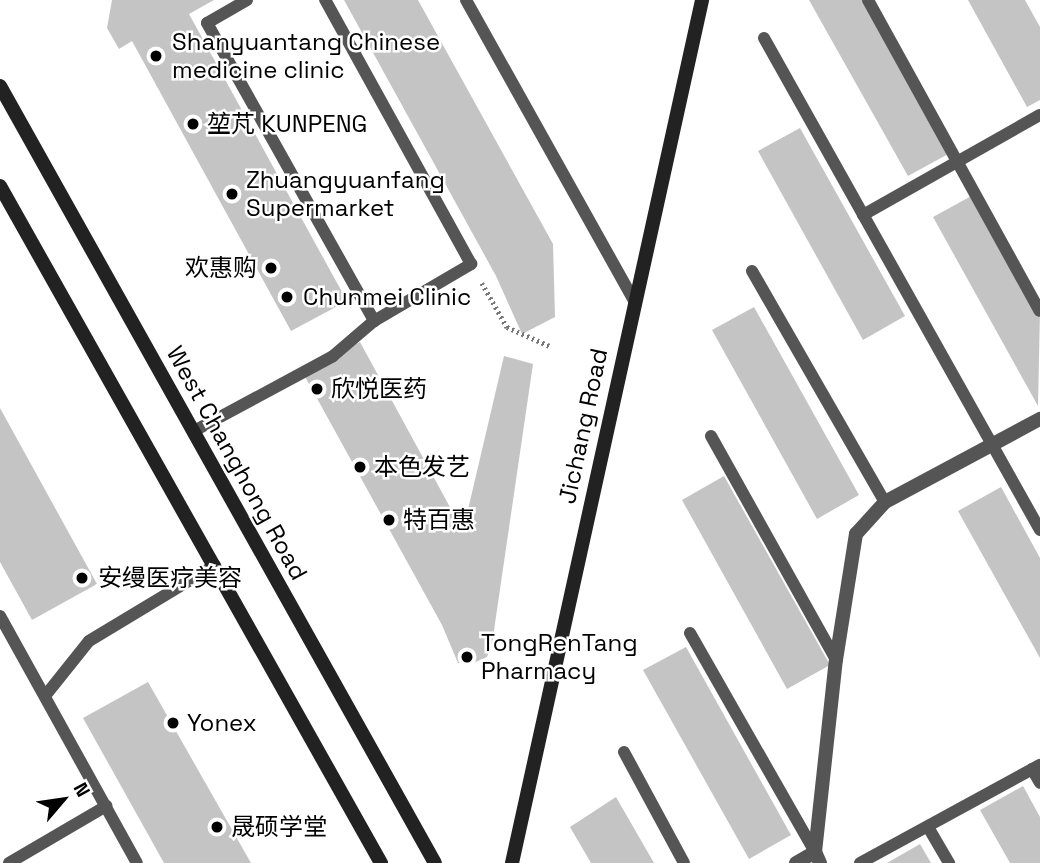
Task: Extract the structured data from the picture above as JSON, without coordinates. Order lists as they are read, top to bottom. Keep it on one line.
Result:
{"streets":{"street":["Jichang Road","West Changhong Road"]},"places":["Shanyuantang Chinese medicine clinic","堃芃 KUNPENG","Zhuangyuanfang Supermarket","欢惠购","Chunmei Clinic","欣悦医药","本色发艺","特百惠","安缦医疗美容","TongRenTang Pharmacy","Yonex","晟硕学堂"],"north":"top right"}
